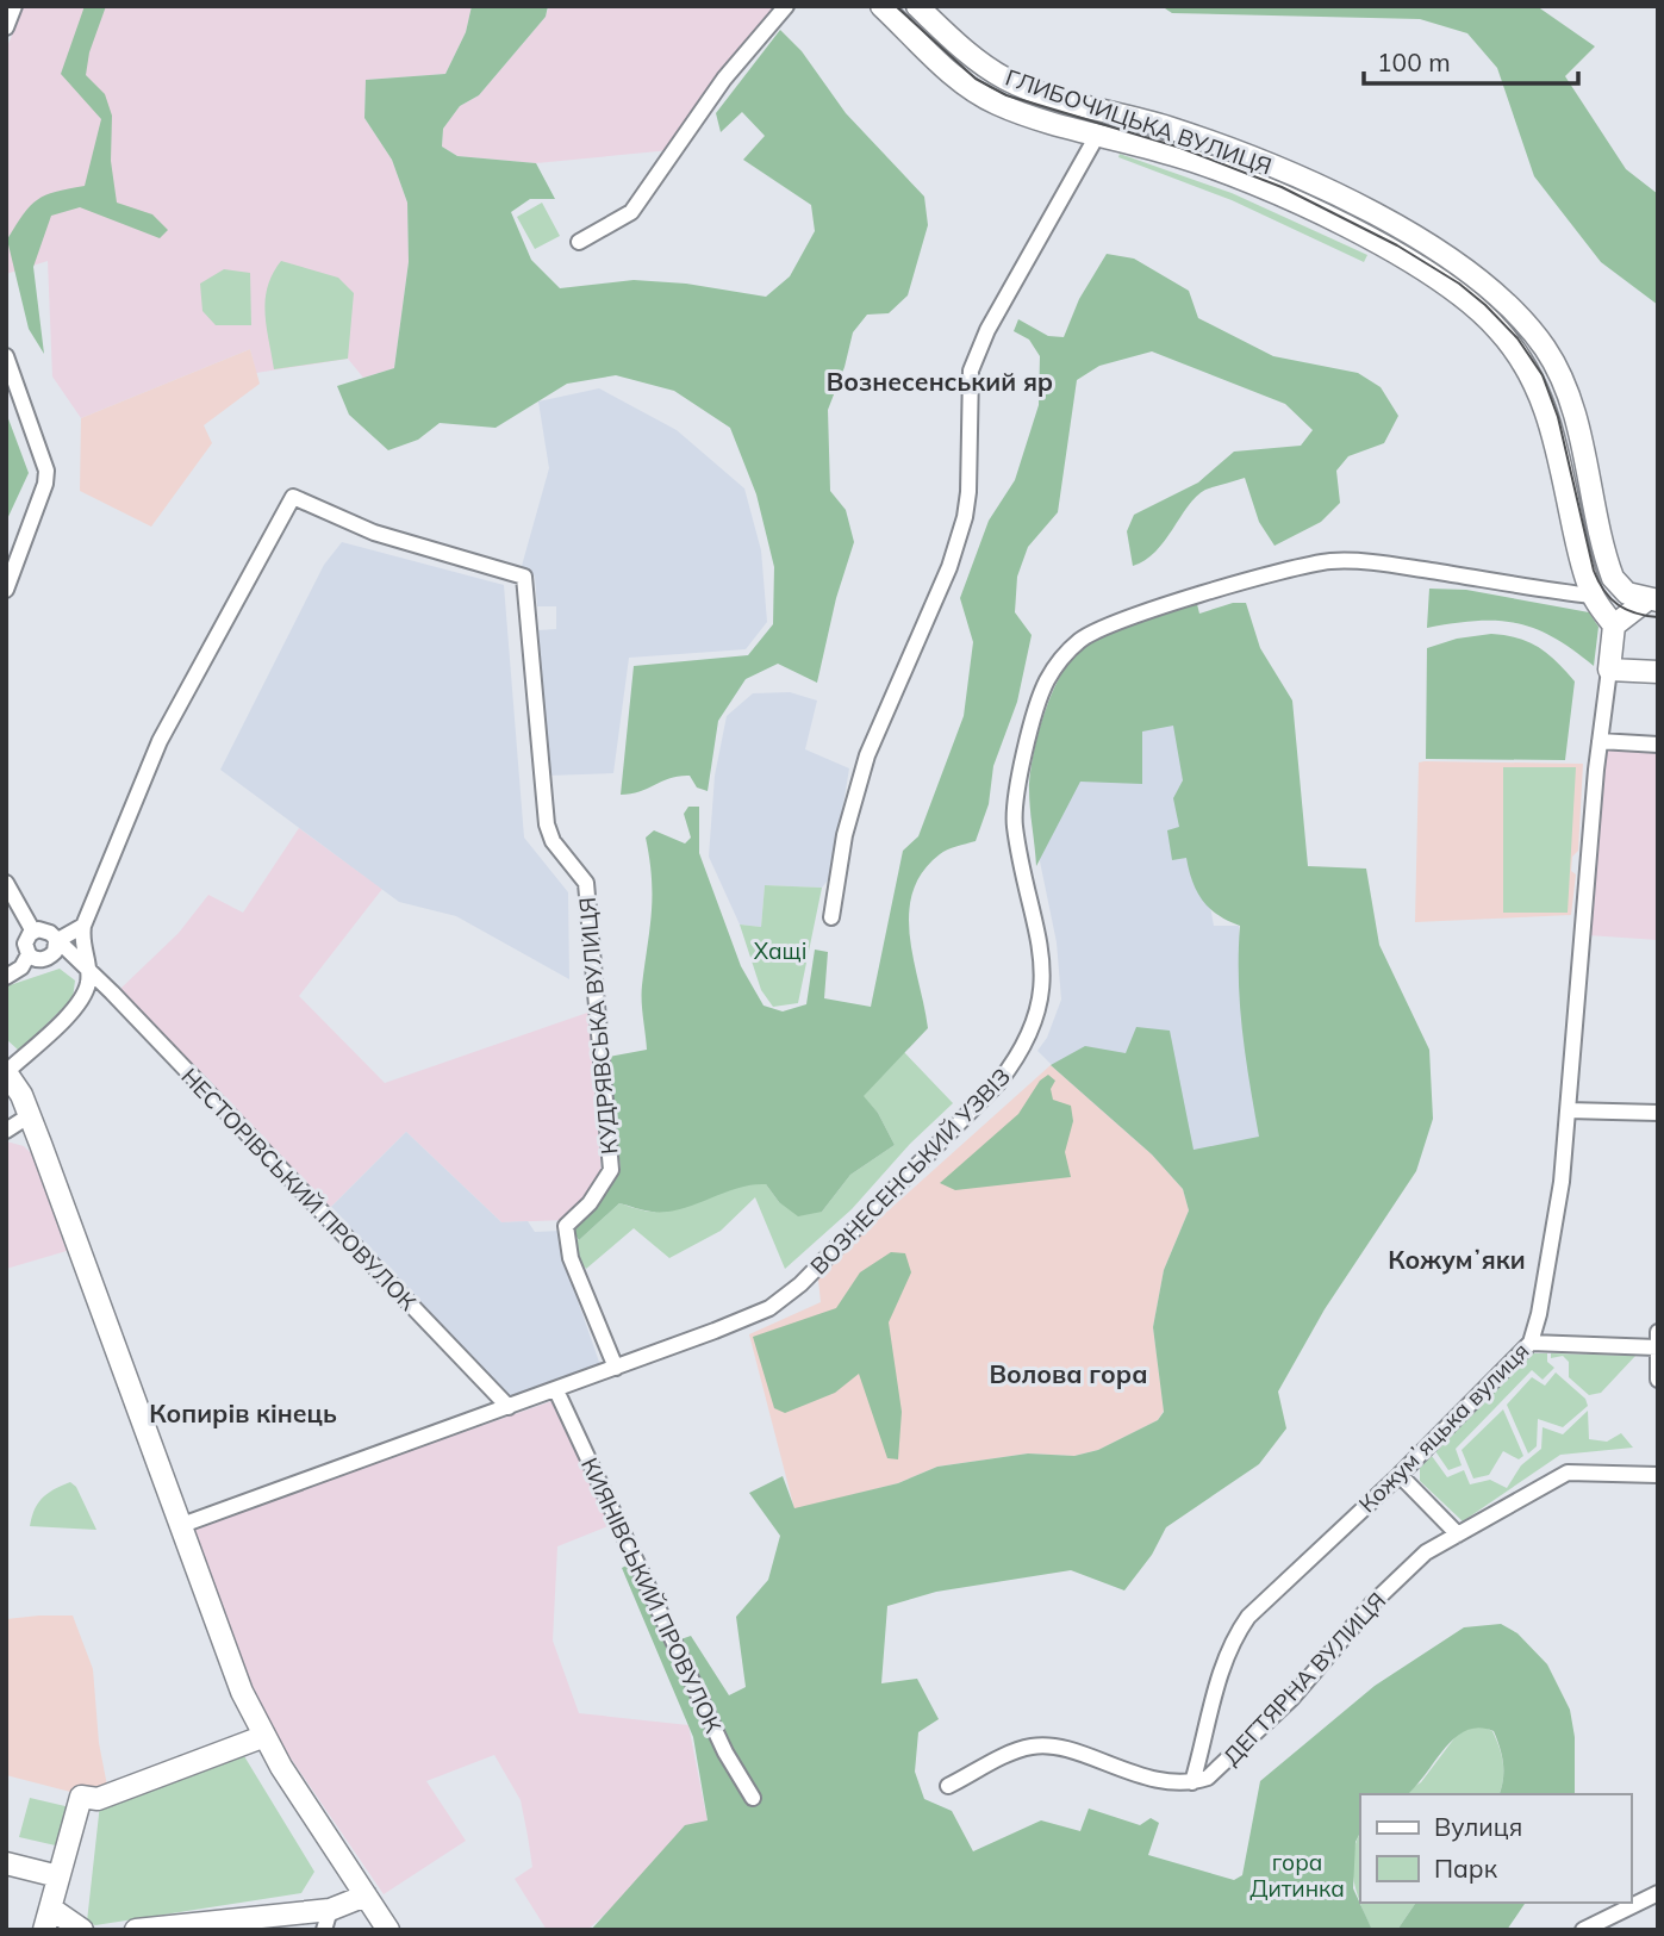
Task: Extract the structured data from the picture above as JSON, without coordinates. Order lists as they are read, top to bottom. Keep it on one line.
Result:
{"streets":{"main road":["ГЛИБОЧИЦЬКА ВУЛИЦЯ"],"street":["КУДРЯВСЬКА ВУЛИЦЯ","ВОЗНЕСЕНСЬКИЙ УЗВІЗ","НЕСТОРІВСЬКИЙ ПРОВУЛОК","Кожумʼяцька вулиця","КИЯНІВСЬКИЙ ПРОВУЛОК","ДЕГТЯРНА ВУЛИЦЯ"]},"crossings":[["ГЛИБОЧИЦЬКА ВУЛИЦЯ","ВОЗНЕСЕНСЬКИЙ УЗВІЗ"],["КУДРЯВСЬКА ВУЛИЦЯ","ВОЗНЕСЕНСЬКИЙ УЗВІЗ"],["ВОЗНЕСЕНСЬКИЙ УЗВІЗ","НЕСТОРІВСЬКИЙ ПРОВУЛОК"],["ВОЗНЕСЕНСЬКИЙ УЗВІЗ","КИЯНІВСЬКИЙ ПРОВУЛОК"],["Кожумʼяцька вулиця","ДЕГТЯРНА ВУЛИЦЯ"]],"districts":["Вознесенський яр","Кожумʼяки","Волова гора","Копирів кінець"],"parks":["Хащі","гора Дитинка"],"legend":["Вулиця","Парк"],"scale_bar":"100 m"}
